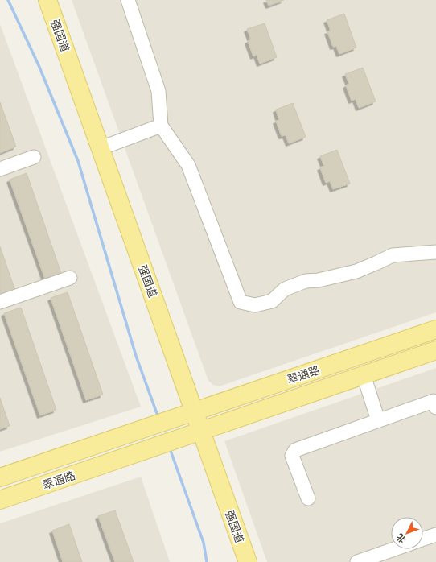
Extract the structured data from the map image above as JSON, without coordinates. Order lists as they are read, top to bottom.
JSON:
{
  "streets": {
    "main road": ["强国道", "翠通路"]
  },
  "crossings": [
    ["强国道", "翠通路"]
  ],
  "north": "bottom left"
}
